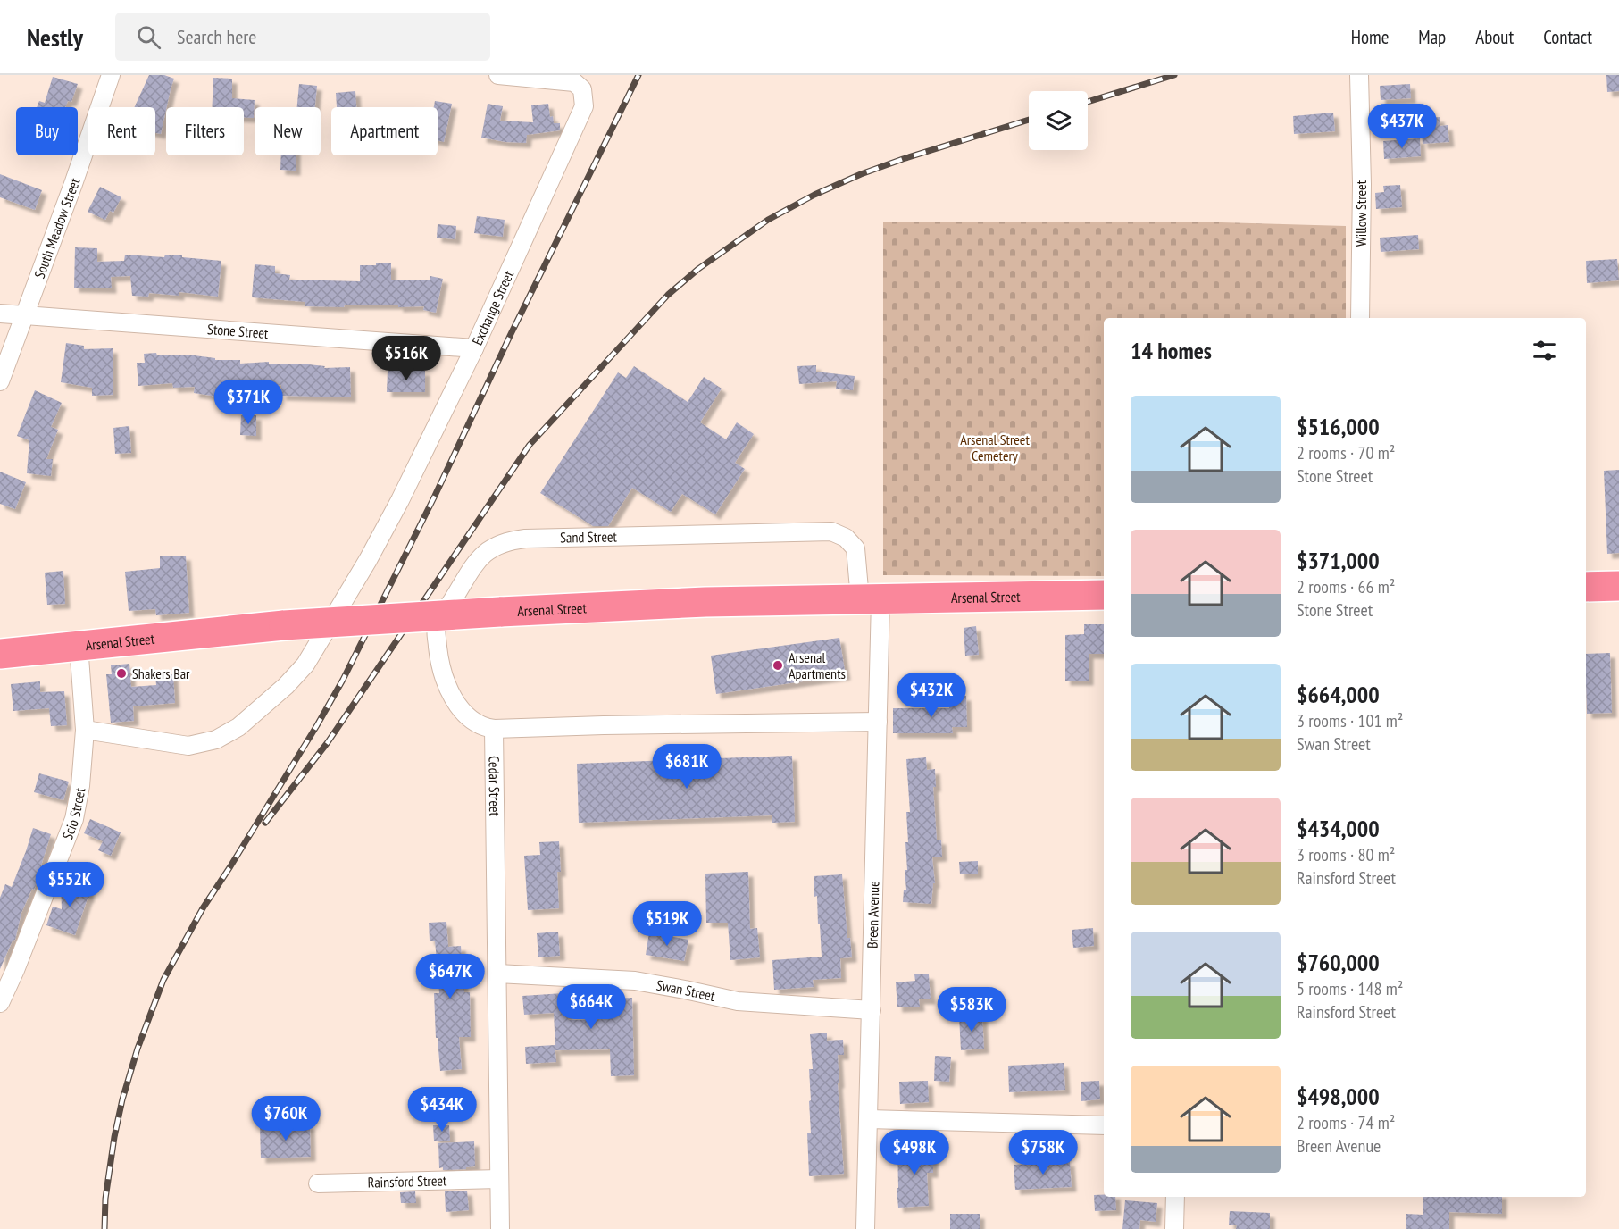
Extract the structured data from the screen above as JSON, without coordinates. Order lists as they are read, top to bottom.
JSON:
{
  "streets": {
    "highway": ["Arsenal Street"],
    "street": [
      "Willow Street",
      "South Meadow Street",
      "Exchange Street",
      "Stone Street",
      "Sand Street",
      "Cedar Street",
      "Scio Street",
      "Breen Avenue",
      "Swan Street",
      "Rainsford Street"
    ]
  },
  "crossings": [
    ["South Meadow Street", "Stone Street"],
    ["Exchange Street", "Stone Street"],
    ["Exchange Street", "Scio Street"],
    ["Sand Street", "Arsenal Street"],
    ["Sand Street", "Cedar Street"],
    ["Sand Street", "Breen Avenue"],
    ["Arsenal Street", "Scio Street"],
    ["Arsenal Street", "Breen Avenue"],
    ["Cedar Street", "Swan Street"],
    ["Cedar Street", "Rainsford Street"],
    ["Breen Avenue", "Swan Street"]
  ],
  "parks": ["Arsenal Street Cemetery"],
  "places": ["Arsenal Apartments", "Shakers Bar"],
  "page": {
    "header": "Nestly",
    "search": "Search here",
    "nav": [
      "Home",
      "Map",
      "About",
      "Contact"
    ],
    "price": [
      "$437K",
      "$516K",
      "$371K",
      "$432K",
      "$681K",
      "$552K",
      "$519K",
      "$647K",
      "$664K",
      "$583K",
      "$434K",
      "$760K",
      "$498K",
      "$758K"
    ],
    "chip": [
      "Buy",
      "Rent",
      "Filters",
      "New",
      "Apartment"
    ],
    "heading": "14 homes",
    "list": [
      {
        "name": "$516,000",
        "note": "2 rooms · 70 m² · Stone Street"
      },
      {
        "name": "$371,000",
        "note": "2 rooms · 66 m² · Stone Street"
      },
      {
        "name": "$664,000",
        "note": "3 rooms · 101 m² · Swan Street"
      },
      {
        "name": "$434,000",
        "note": "3 rooms · 80 m² · Rainsford Street"
      },
      {
        "name": "$760,000",
        "note": "5 rooms · 148 m² · Rainsford Street"
      },
      {
        "name": "$498,000",
        "note": "2 rooms · 74 m² · Breen Avenue"
      }
    ]
  }
}
